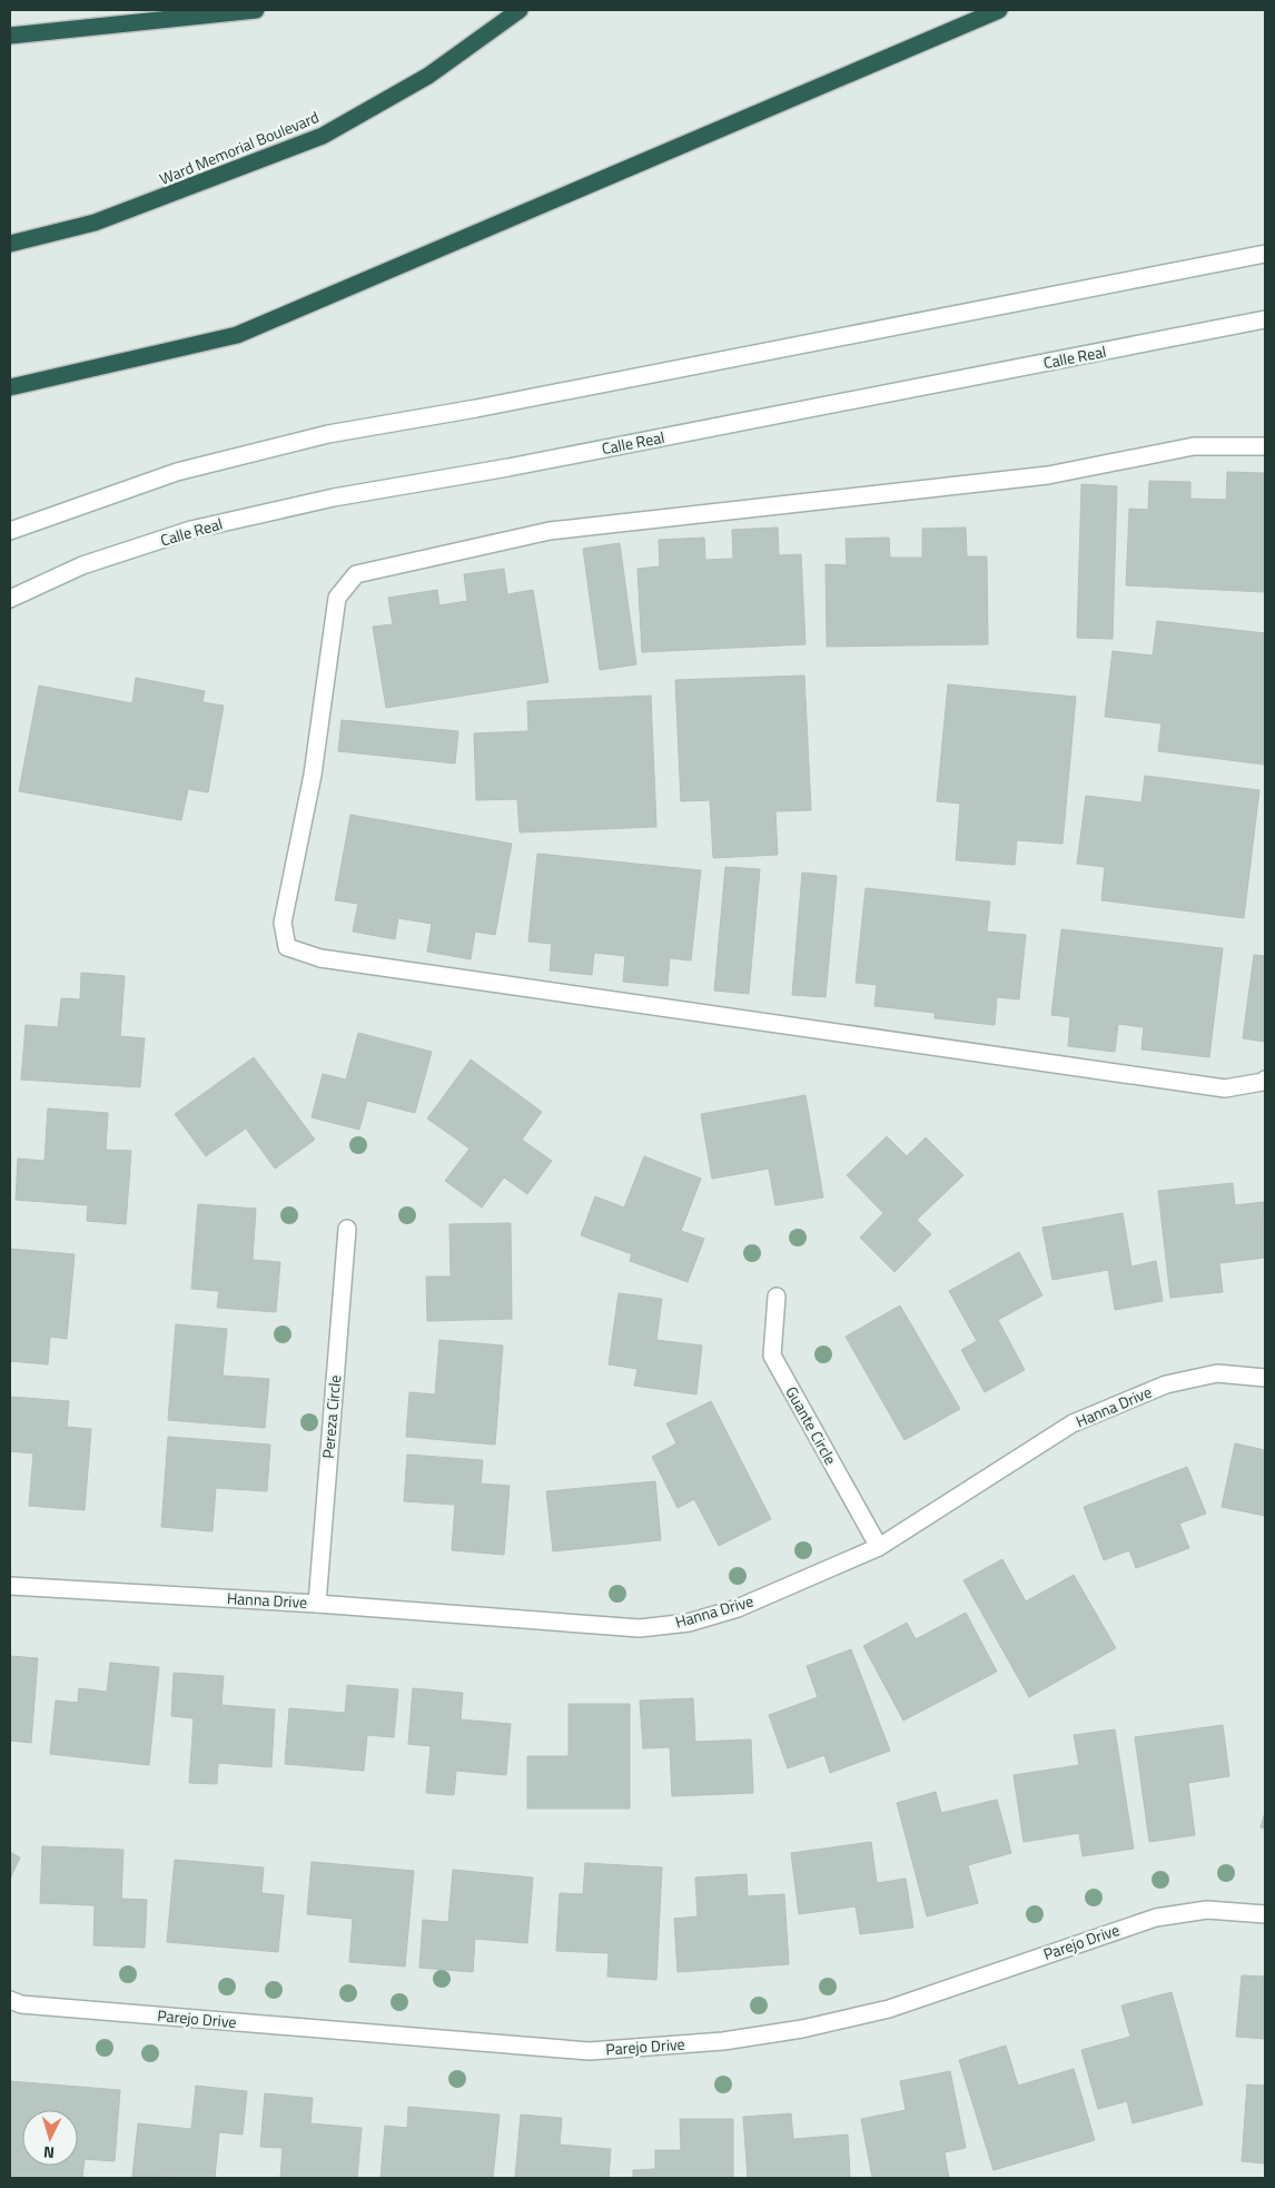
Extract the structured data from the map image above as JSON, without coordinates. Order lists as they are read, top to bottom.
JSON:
{
  "streets": {
    "highway": ["Ward Memorial Boulevard"],
    "street": [
      "Calle Real",
      "Hanna Drive",
      "Pereza Circle",
      "Guante Circle",
      "Parejo Drive"
    ]
  },
  "crossings": [
    ["Hanna Drive", "Pereza Circle"],
    ["Hanna Drive", "Guante Circle"]
  ],
  "north": "bottom"
}
